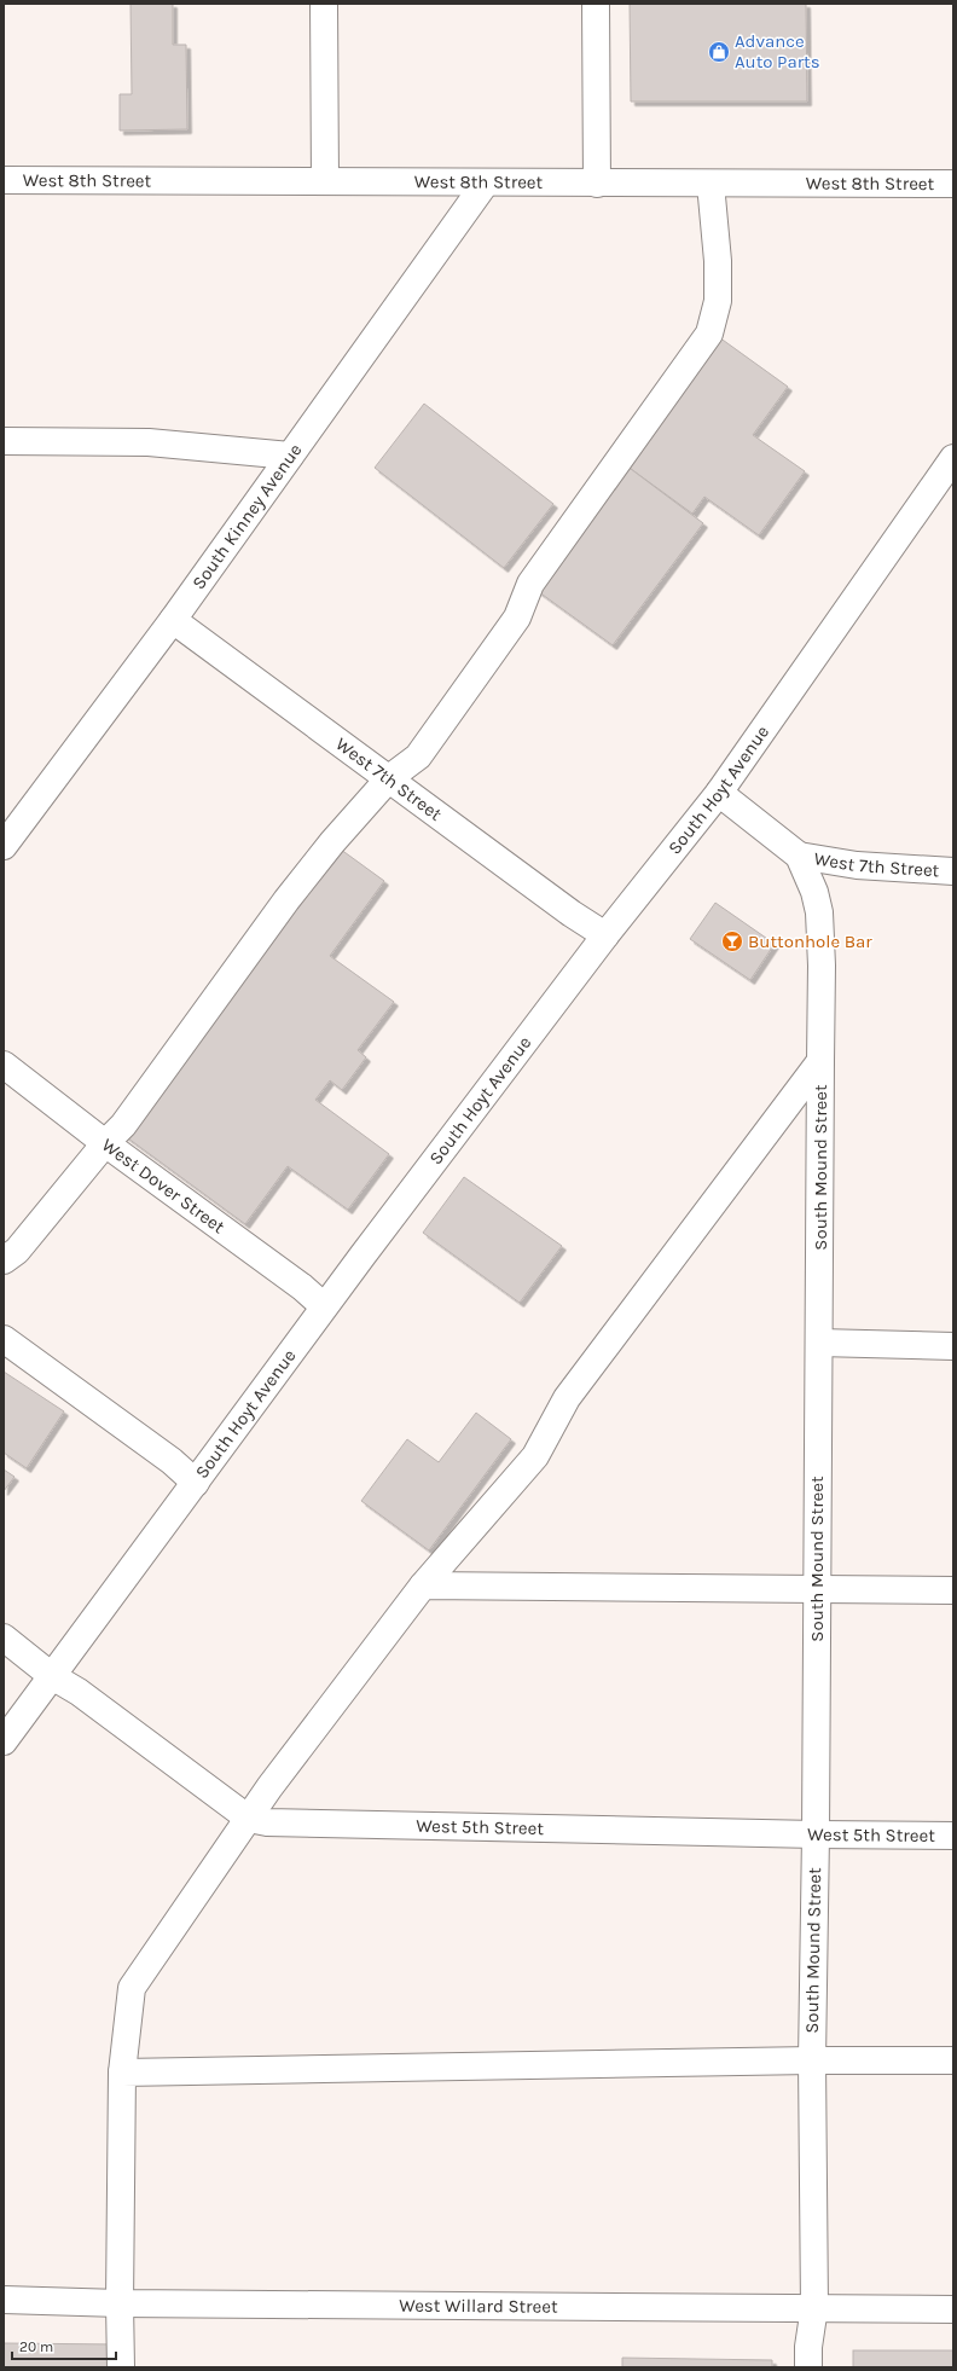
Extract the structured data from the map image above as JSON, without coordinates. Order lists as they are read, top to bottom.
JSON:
{
  "streets": {
    "street": [
      "West 8th Street",
      "South Kinney Avenue",
      "West 7th Street",
      "South Hoyt Avenue",
      "South Mound Street",
      "West Dover Street",
      "West 5th Street",
      "West Willard Street"
    ]
  },
  "crossings": [
    ["West 8th Street", "South Kinney Avenue"],
    ["South Kinney Avenue", "West 7th Street"],
    ["West 7th Street", "South Hoyt Avenue"],
    ["West 7th Street", "South Mound Street"],
    ["South Hoyt Avenue", "South Mound Street"],
    ["South Hoyt Avenue", "West Dover Street"],
    ["South Hoyt Avenue", "West 5th Street"],
    ["South Mound Street", "West 5th Street"],
    ["South Mound Street", "West Willard Street"]
  ],
  "places": {
    "shop": ["Advance Auto Parts"],
    "bar": ["Buttonhole Bar"]
  },
  "scale_bar": "20 m"
}
